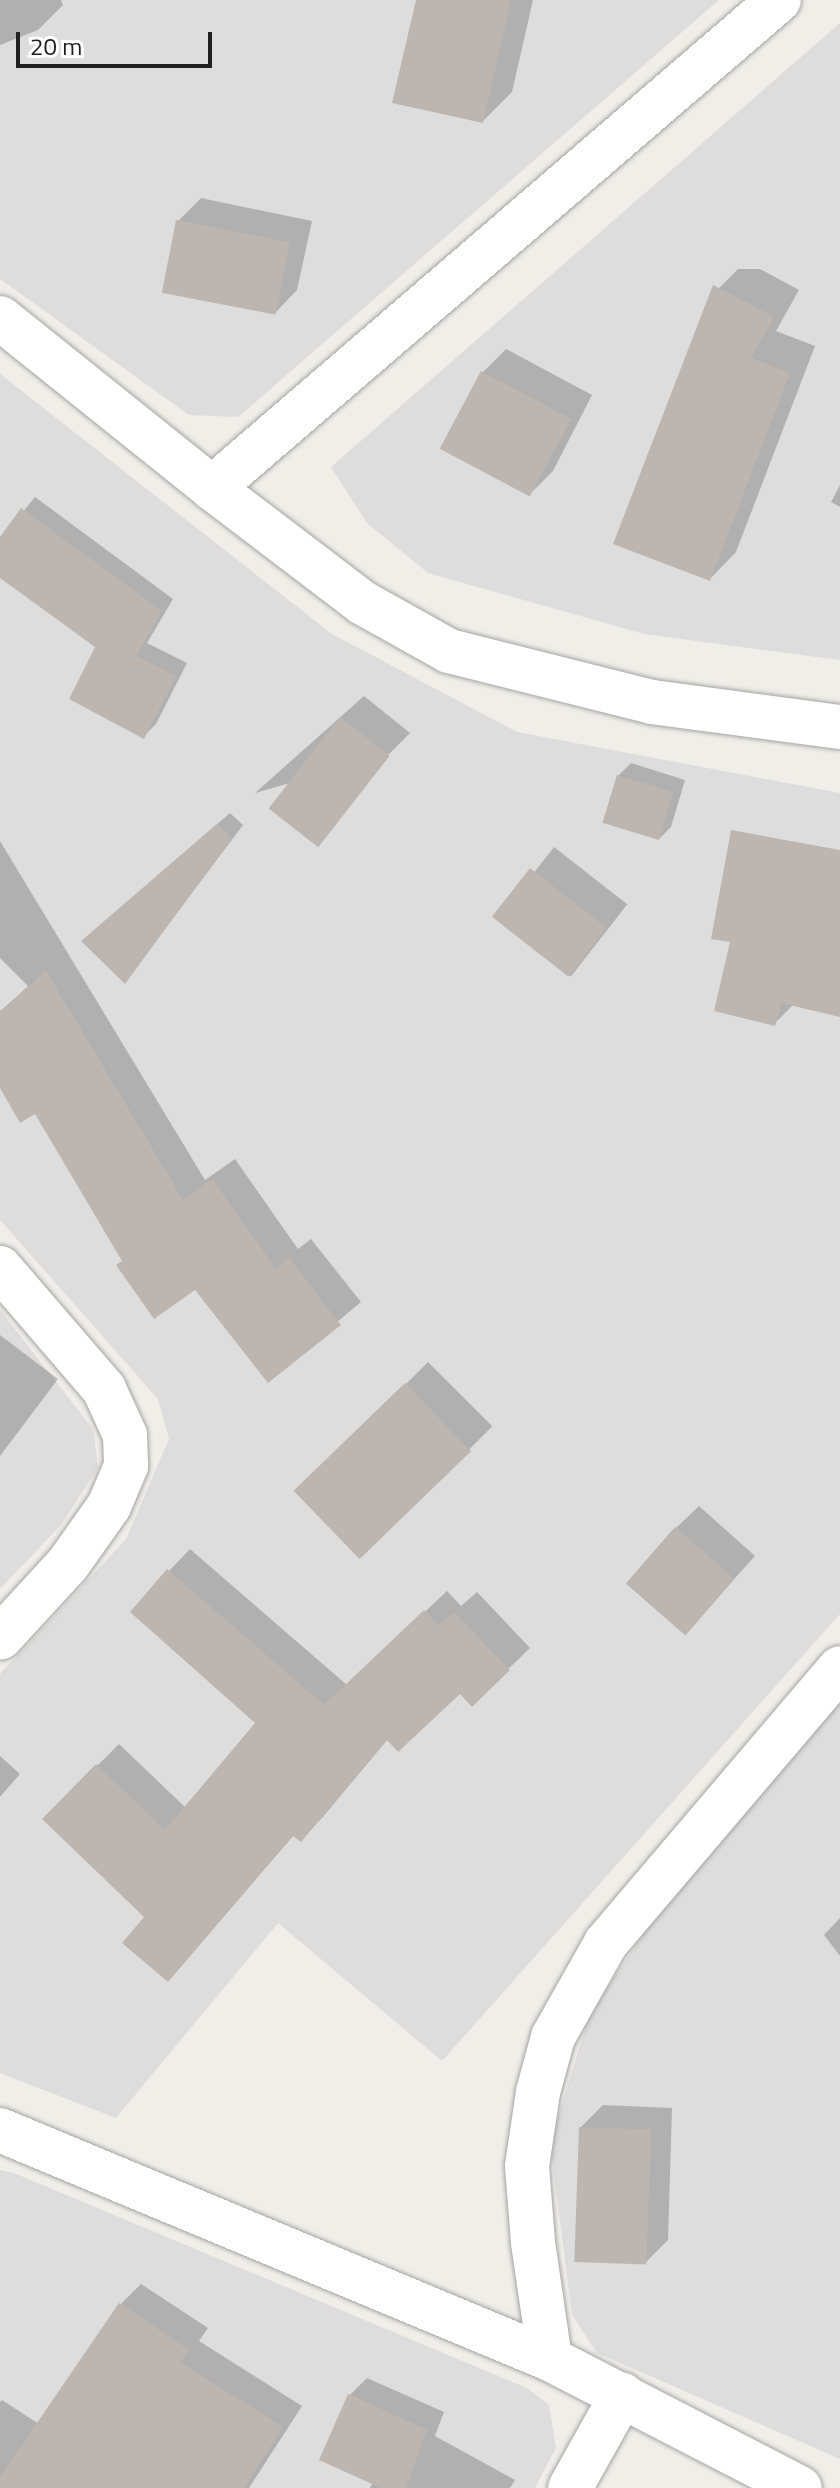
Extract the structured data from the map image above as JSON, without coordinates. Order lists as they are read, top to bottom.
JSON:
{
  "scale_bar": "20 m"
}
